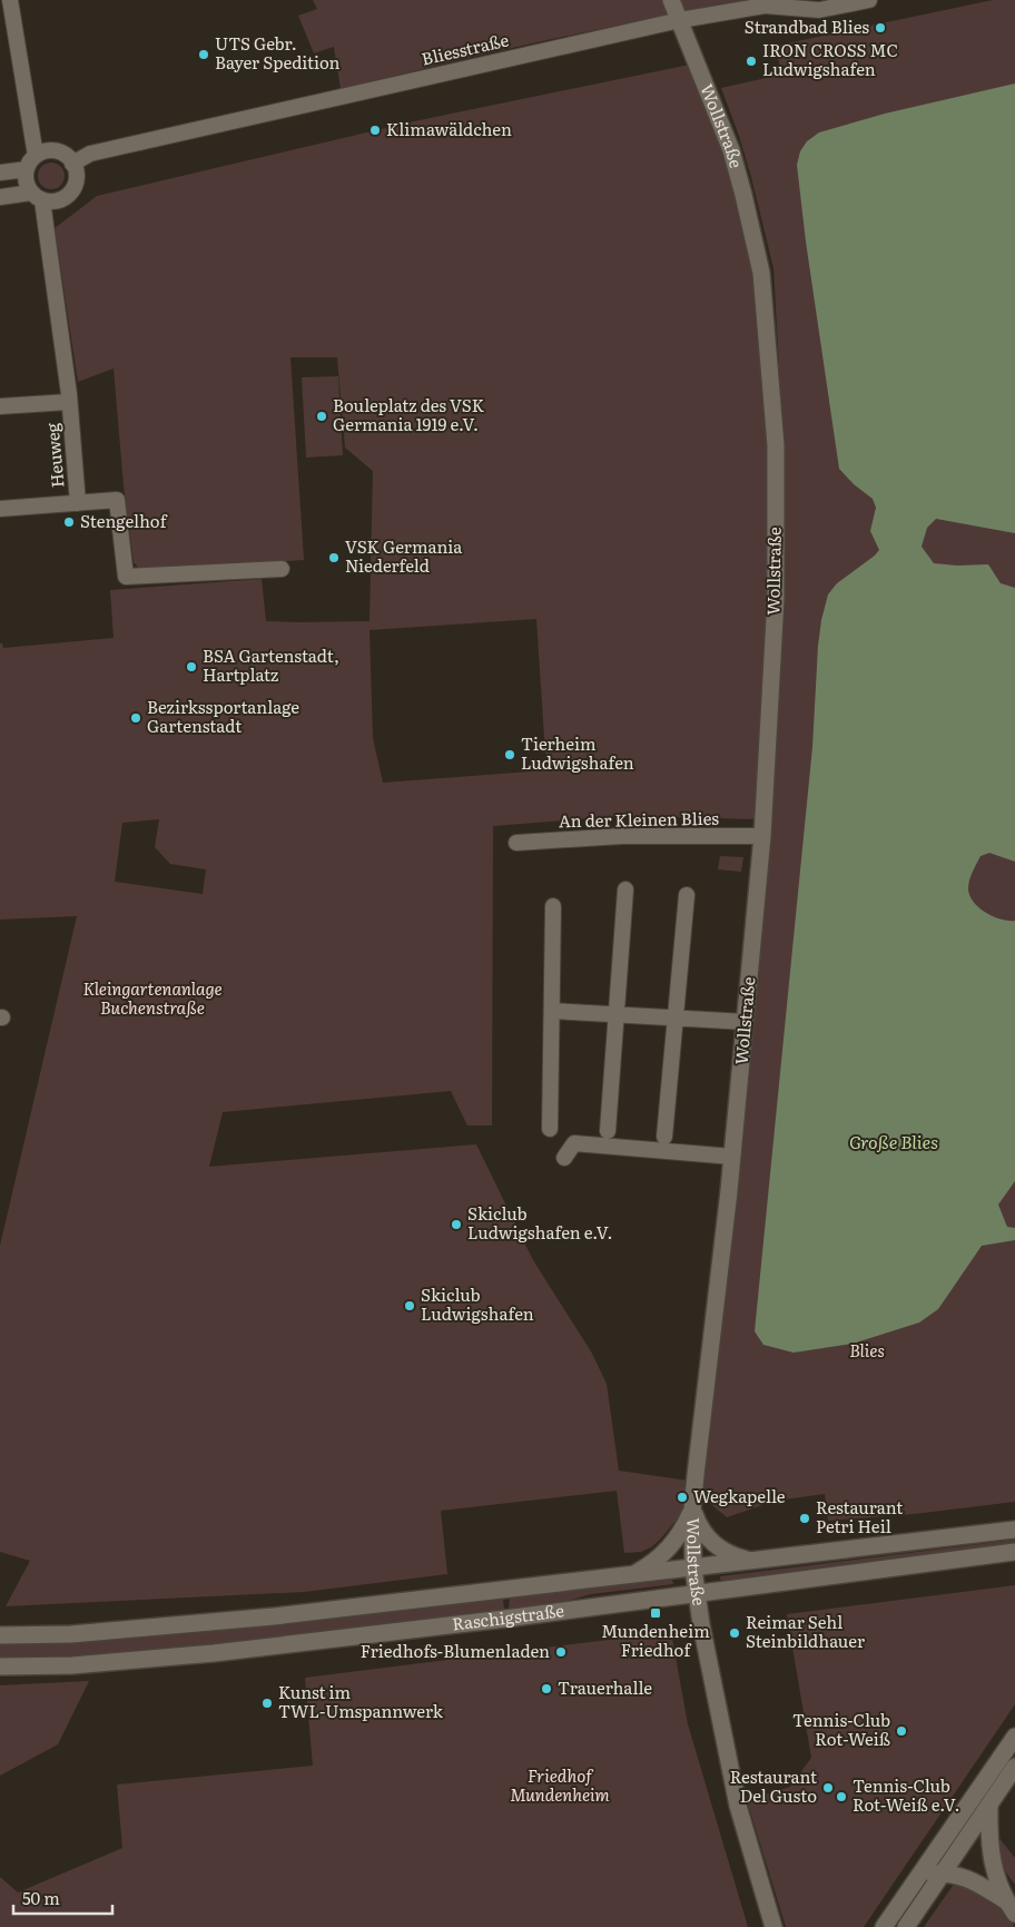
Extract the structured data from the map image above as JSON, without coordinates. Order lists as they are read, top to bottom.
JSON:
{
  "streets": {
    "street": [
      "Bliesstraße",
      "Wollstraße",
      "Heuweg",
      "An der Kleinen Blies",
      "Raschigstraße"
    ]
  },
  "crossings": [
    ["Bliesstraße", "Wollstraße"],
    ["Bliesstraße", "Heuweg"],
    ["Wollstraße", "An der Kleinen Blies"],
    ["Wollstraße", "Raschigstraße"]
  ],
  "water": ["Große Blies"],
  "parks": ["Kleingartenanlage Buchenstraße", "Blies", "Friedhof Mundenheim"],
  "places": {
    "other": [
      "Strandbad Blies",
      "UTS Gebr. Bayer Spedition",
      "IRON CROSS MC Ludwigshafen",
      "Klimawäldchen",
      "Bouleplatz des VSK Germania 1919 e.V.",
      "Stengelhof",
      "VSK Germania Niederfeld",
      "BSA Gartenstadt, Hartplatz",
      "Bezirkssportanlage Gartenstadt",
      "Tierheim Ludwigshafen",
      "Skiclub Ludwigshafen e.V.",
      "Skiclub Ludwigshafen",
      "Wegkapelle",
      "Restaurant Petri Heil",
      "Reimar Sehl Steinbildhauer",
      "Friedhofs-Blumenladen",
      "Trauerhalle",
      "Kunst im TWL-Umspannwerk",
      "Tennis-Club Rot-Weiß",
      "Restaurant Del Gusto",
      "Tennis-Club Rot-Weiß e.V."
    ],
    "transit": ["Mundenheim Friedhof"]
  },
  "scale_bar": "50 m"
}
